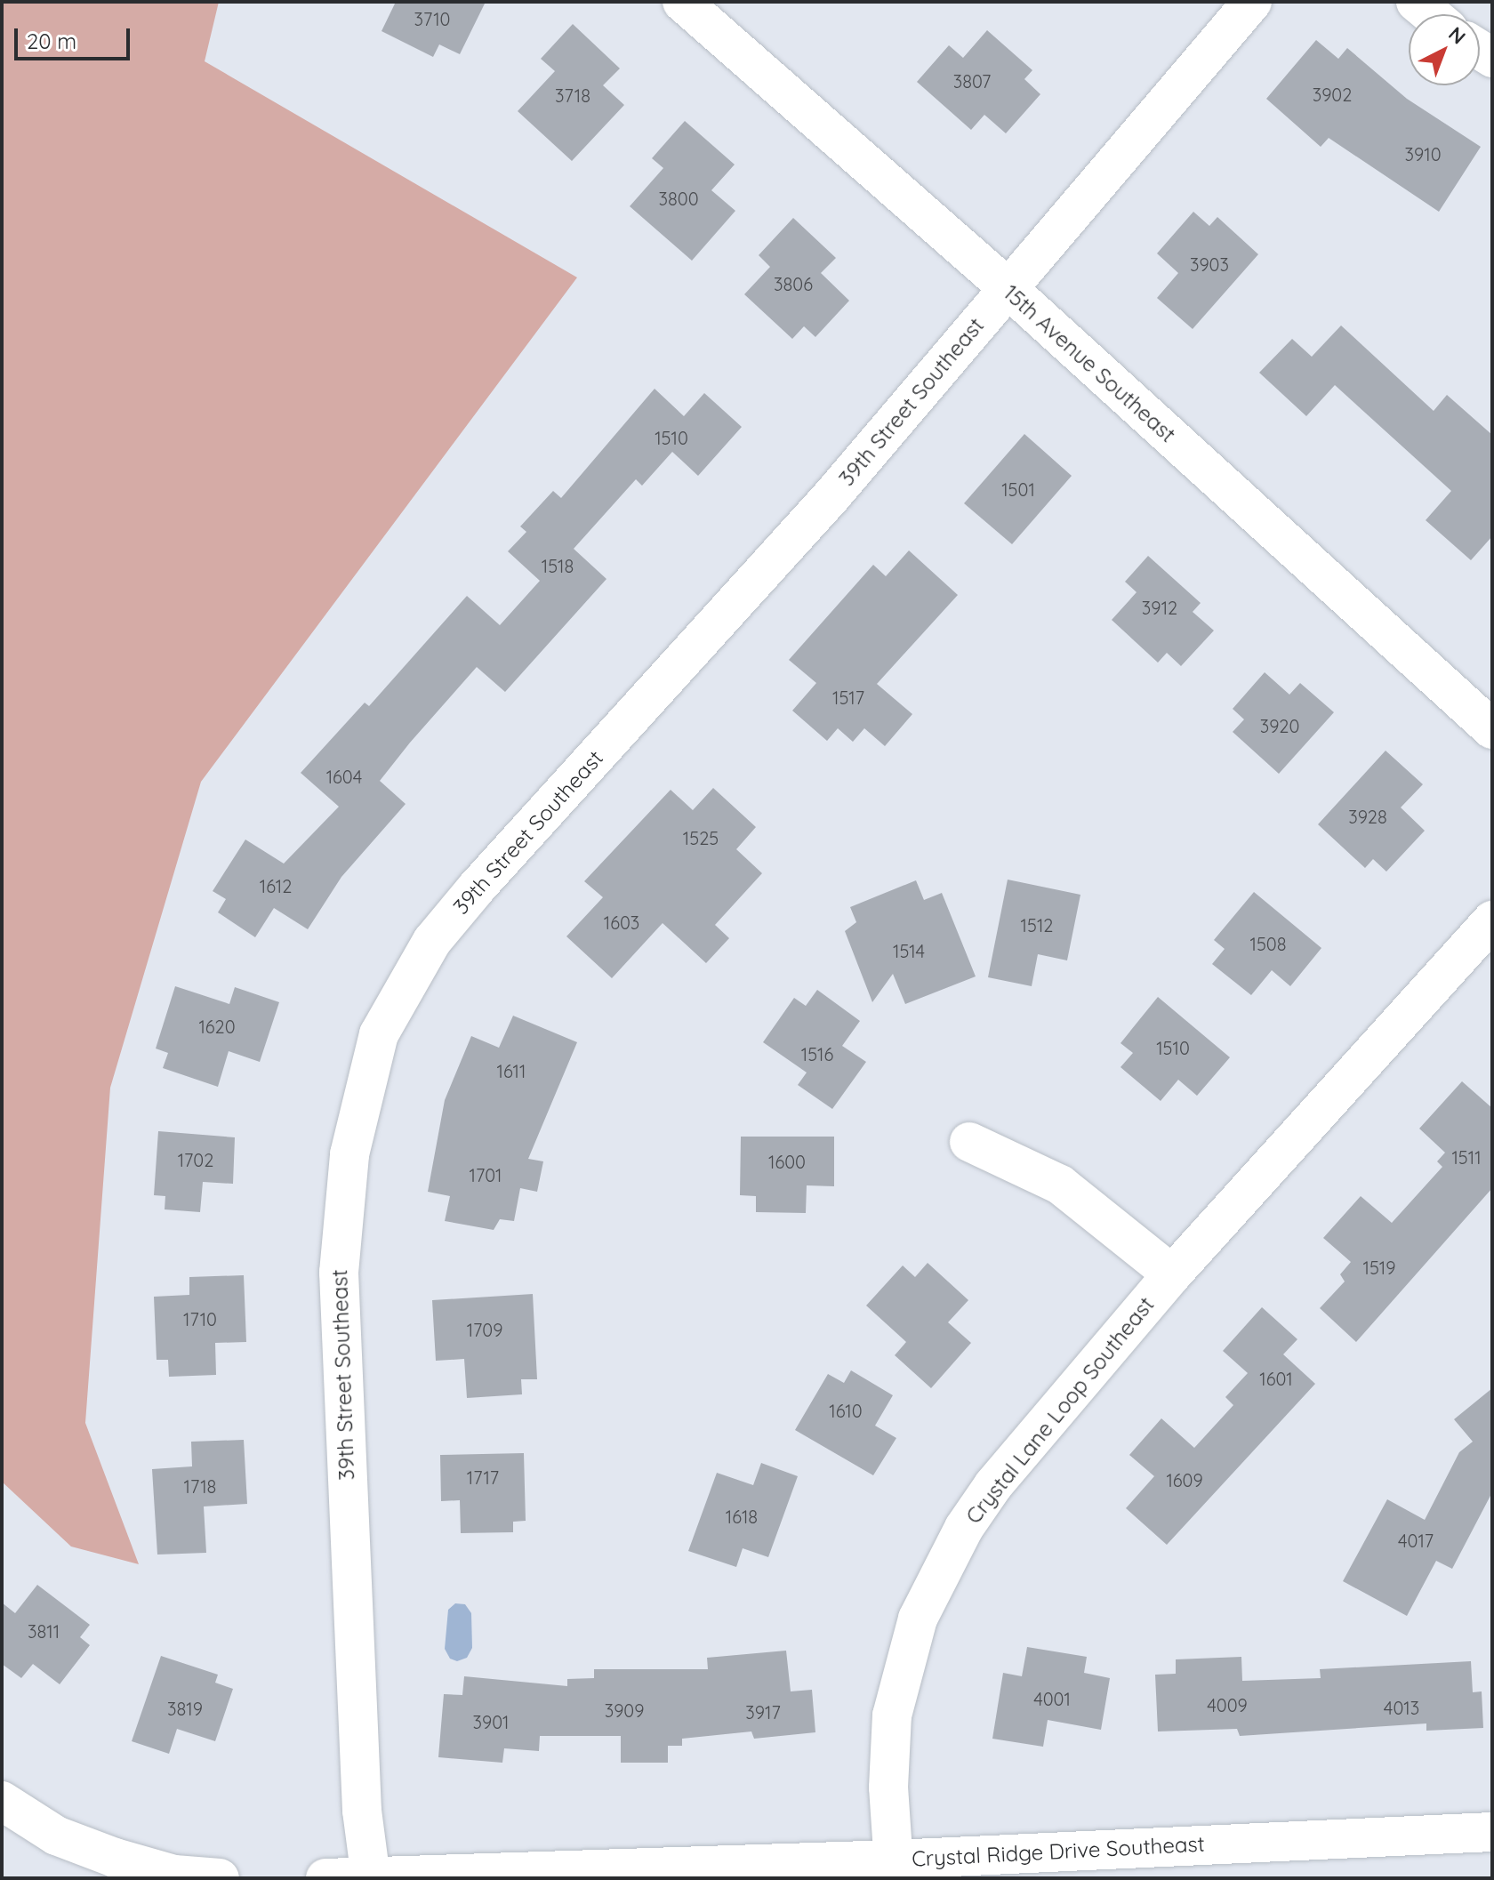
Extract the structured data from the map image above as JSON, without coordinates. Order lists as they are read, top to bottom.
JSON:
{
  "streets": {
    "street": [
      "15th Avenue Southeast",
      "39th Street Southeast",
      "Crystal Lane Loop Southeast",
      "Crystal Ridge Drive Southeast"
    ]
  },
  "crossings": [
    ["15th Avenue Southeast", "39th Street Southeast"],
    ["39th Street Southeast", "Crystal Ridge Drive Southeast"],
    ["Crystal Lane Loop Southeast", "Crystal Ridge Drive Southeast"]
  ],
  "house_numbers": [
    "3710",
    "3807",
    "3902",
    "3718",
    "3910",
    "3800",
    "3903",
    "3806",
    "1510",
    "1501",
    "1518",
    "3912",
    "1517",
    "3920",
    "1604",
    "3928",
    "1525",
    "1612",
    "1603",
    "1512",
    "1508",
    "1514",
    "1620",
    "1510",
    "1516",
    "1611",
    "1511",
    "1702",
    "1600",
    "1701",
    "1519",
    "1710",
    "1709",
    "1601",
    "1610",
    "1717",
    "1609",
    "1718",
    "1618",
    "4017",
    "3811",
    "4001",
    "4009",
    "4013",
    "3819",
    "3909",
    "3917",
    "3901"
  ],
  "scale_bar": "20 m",
  "north": "top right"
}
